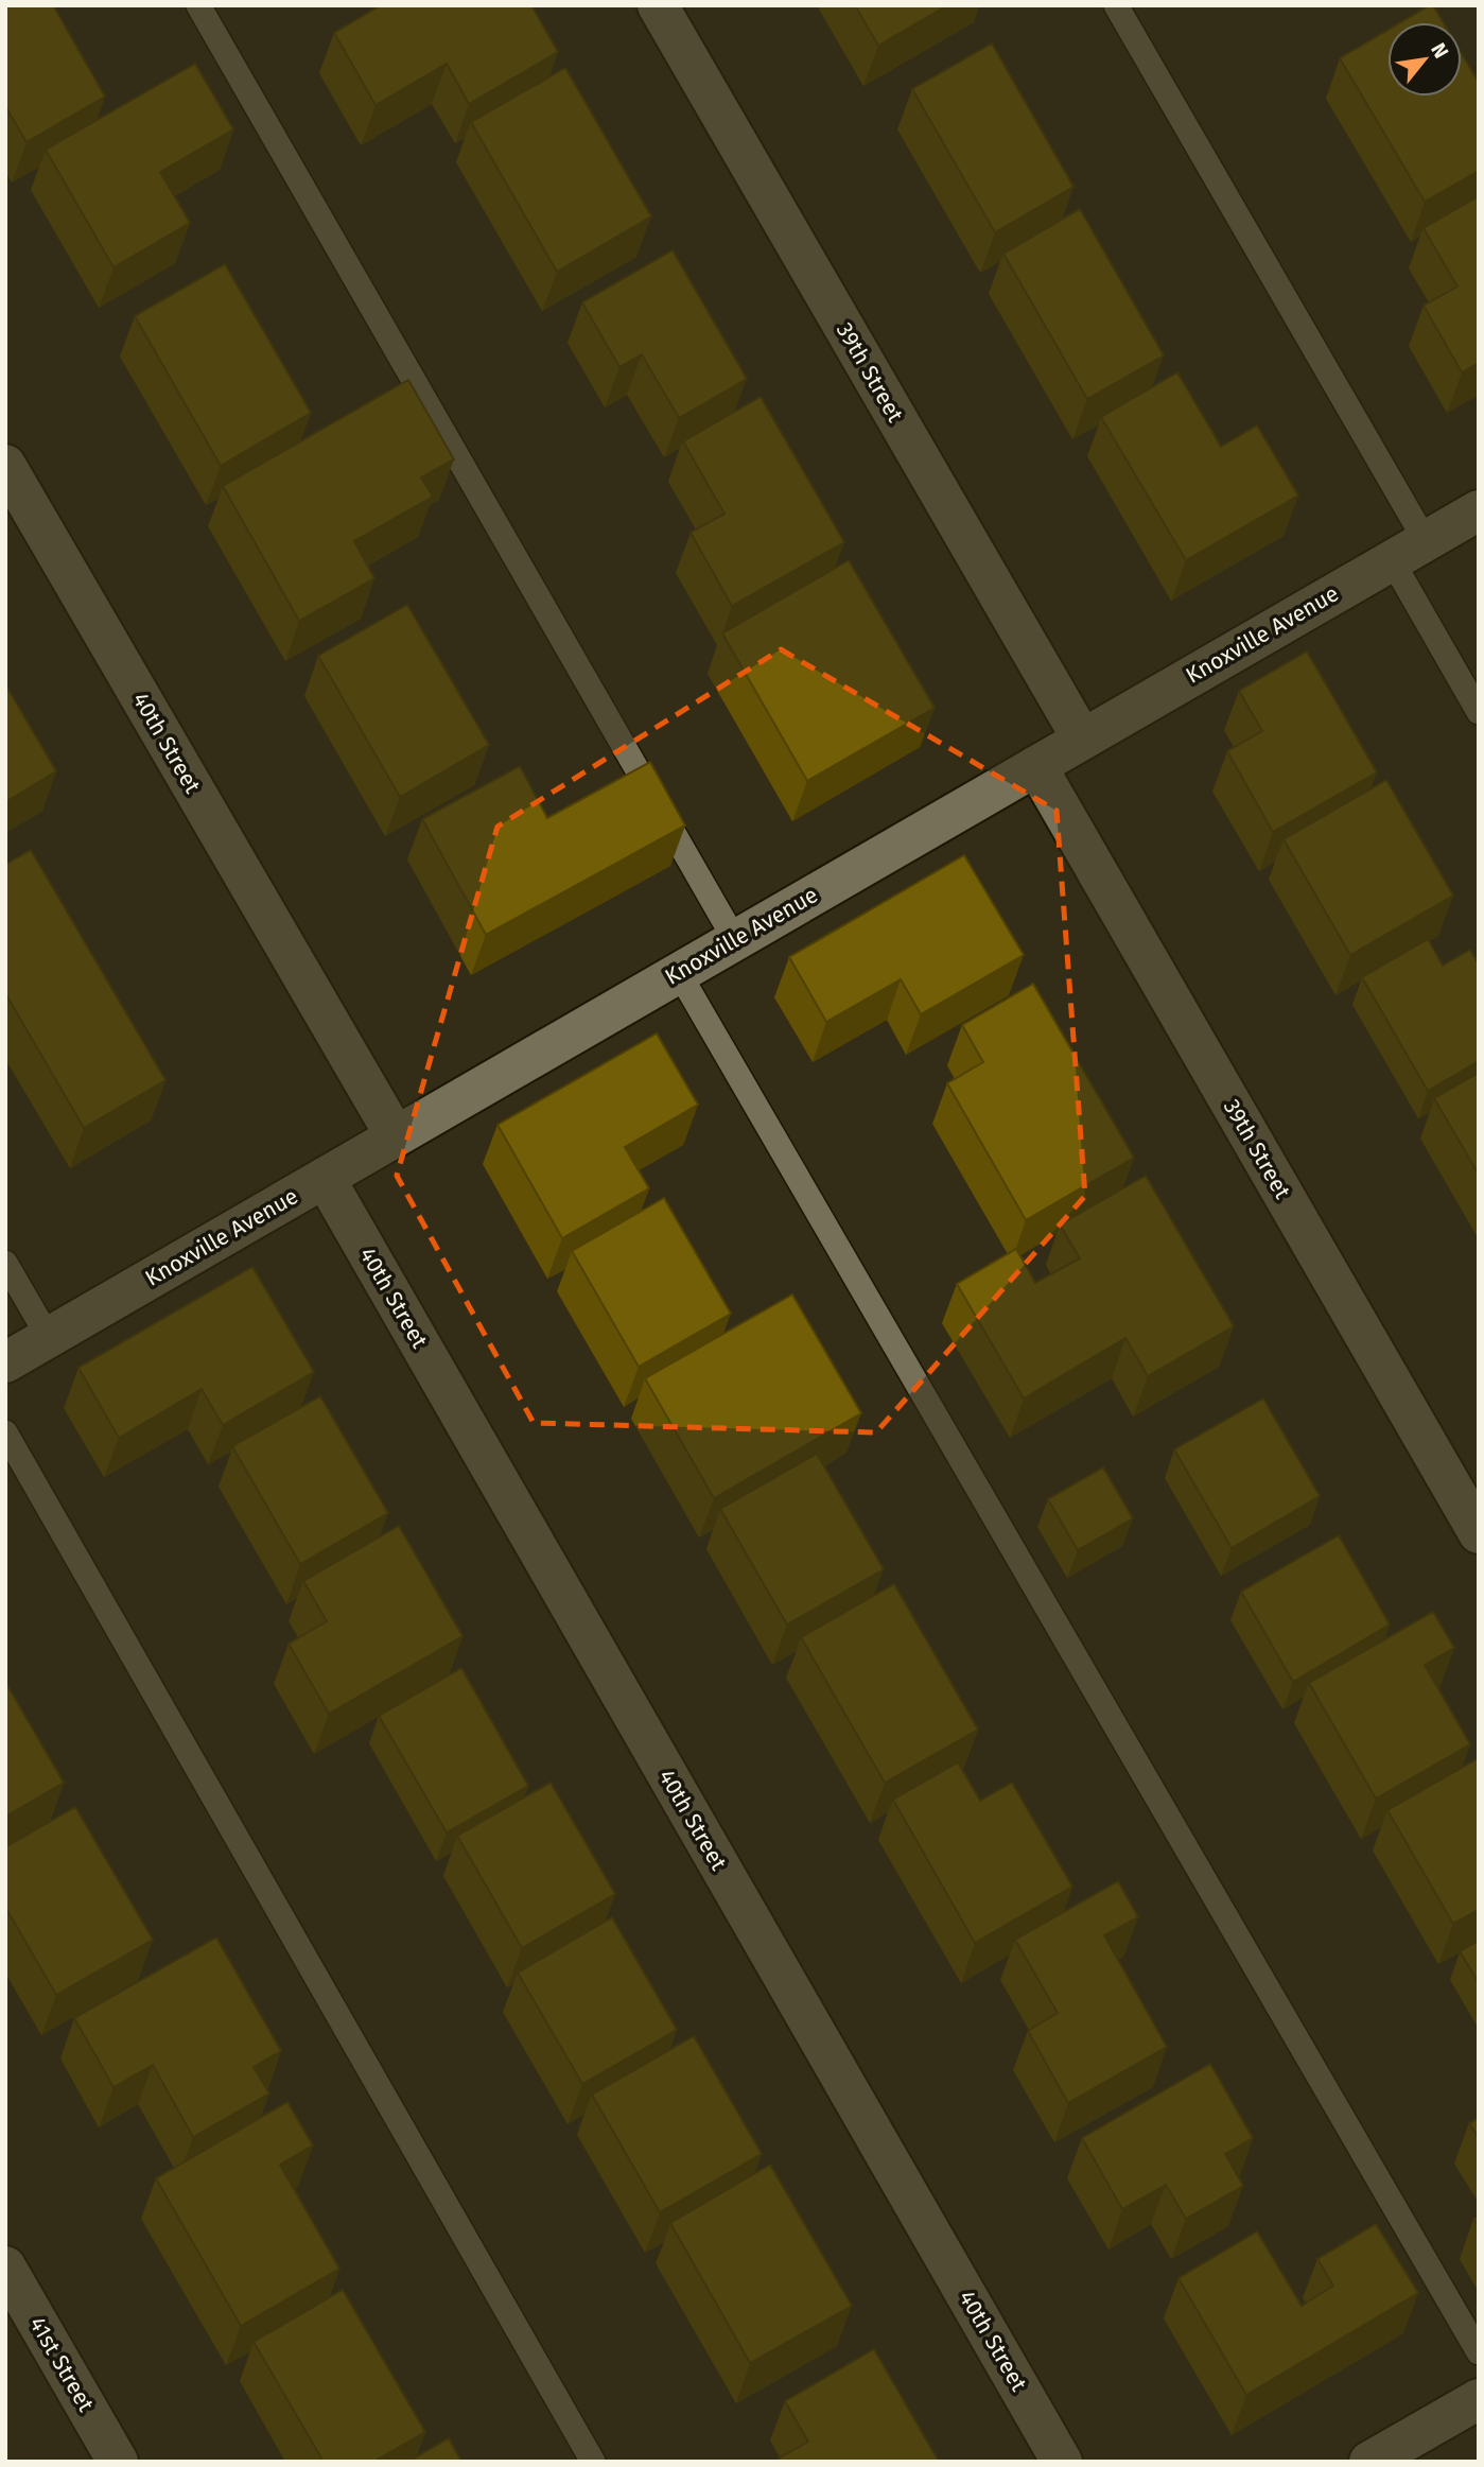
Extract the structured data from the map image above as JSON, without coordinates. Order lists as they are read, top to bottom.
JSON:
{
  "streets": {
    "street": [
      "39th Street",
      "Knoxville Avenue",
      "40th Street",
      "41st Street"
    ]
  },
  "crossings": [
    ["39th Street", "Knoxville Avenue"],
    ["Knoxville Avenue", "40th Street"]
  ],
  "north": "top right"
}
